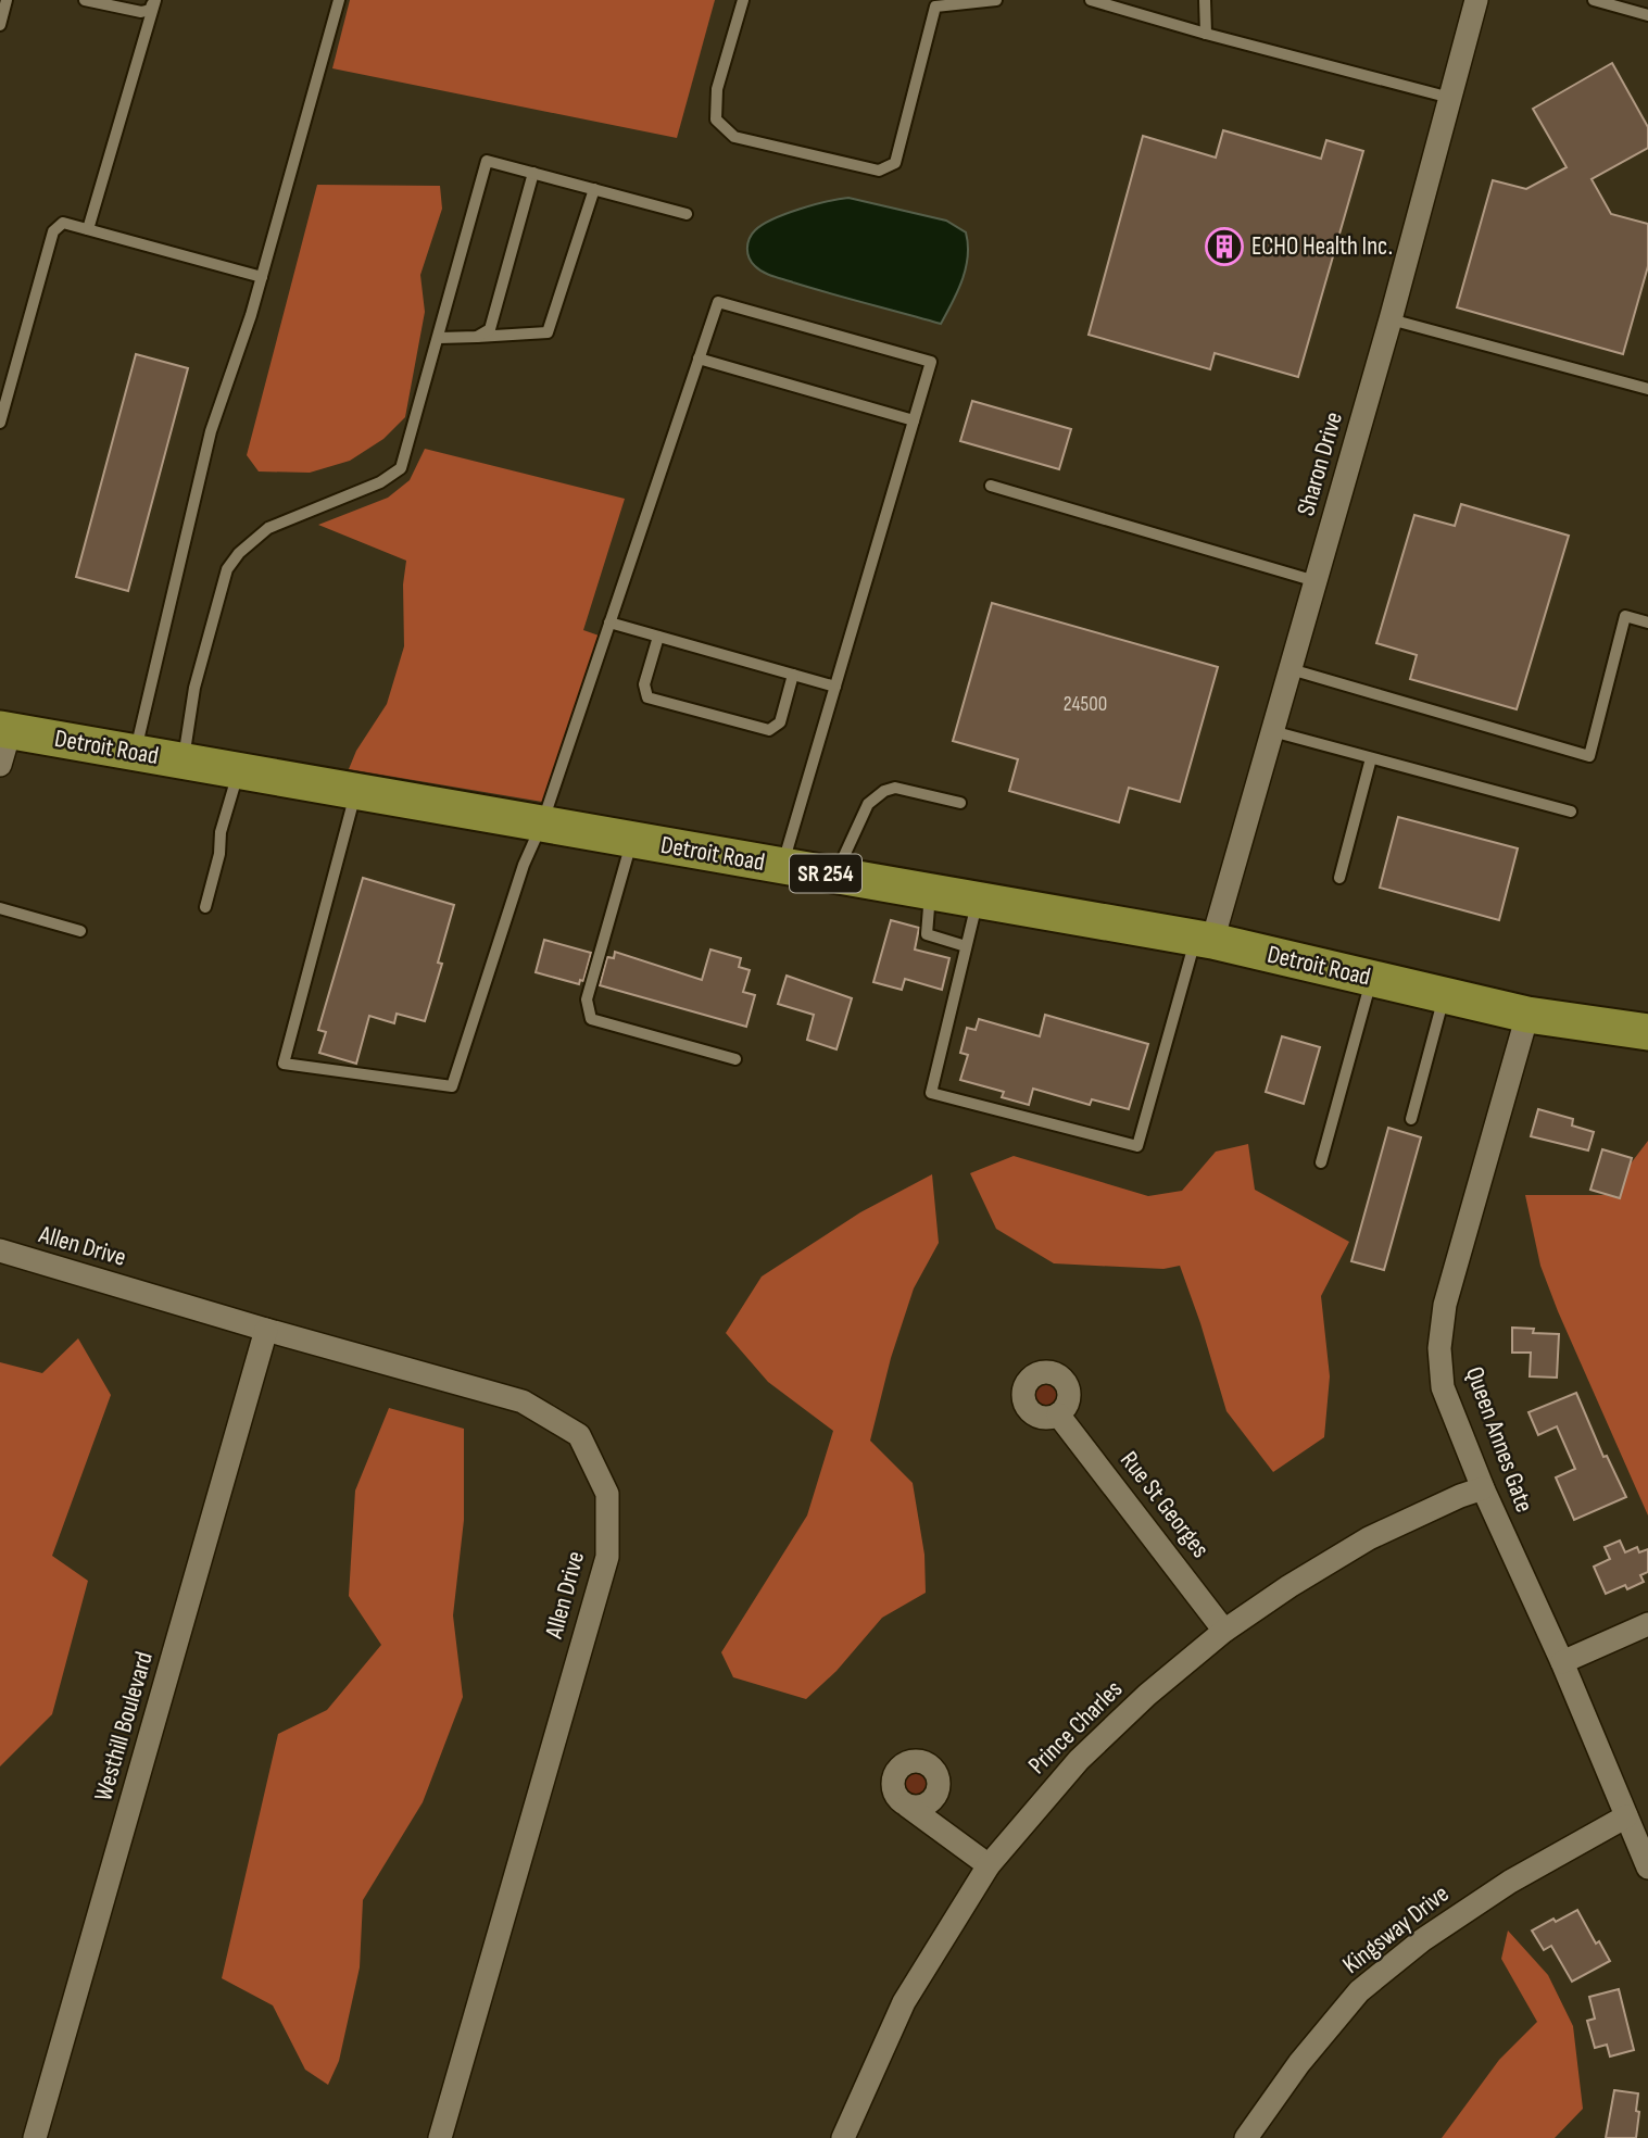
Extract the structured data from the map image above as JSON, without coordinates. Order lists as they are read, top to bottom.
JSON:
{
  "streets": {
    "main road": ["Detroit Road", "SR 254"],
    "street": [
      "Sharon Drive",
      "Allen Drive",
      "Queen Annes Gate",
      "Rue St Georges",
      "Westhill Boulevard",
      "Prince Charles",
      "Kingsway Drive"
    ]
  },
  "crossings": [
    ["Sharon Drive", "Detroit Road"],
    ["Detroit Road", "Queen Annes Gate"],
    ["Allen Drive", "Westhill Boulevard"],
    ["Queen Annes Gate", "Prince Charles"],
    ["Queen Annes Gate", "Kingsway Drive"],
    ["Rue St Georges", "Prince Charles"]
  ],
  "places": {
    "building": ["ECHO Health Inc."]
  },
  "house_numbers": ["24500"]
}
